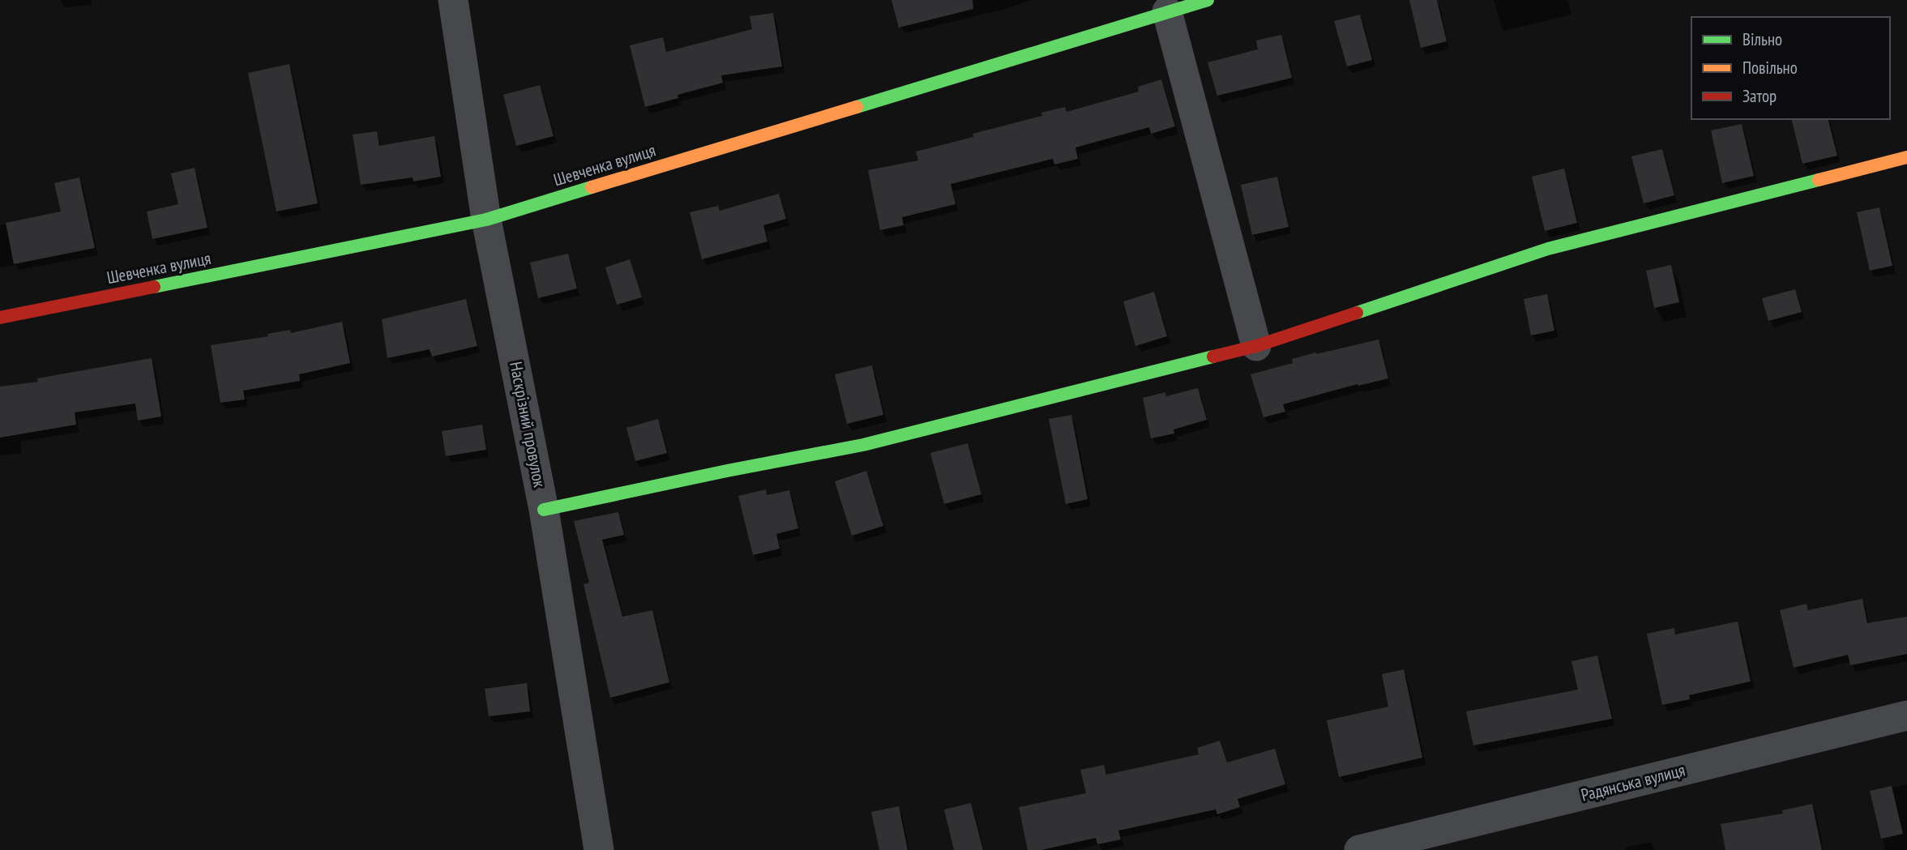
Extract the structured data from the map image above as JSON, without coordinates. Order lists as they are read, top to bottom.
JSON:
{
  "streets": {
    "street": ["Шевченка вулиця", "Наскрізний провулок", "Радянська вулиця"]
  },
  "crossings": [
    ["Шевченка вулиця", "Наскрізний провулок"]
  ],
  "legend": ["Вільно", "Повільно", "Затор"]
}
